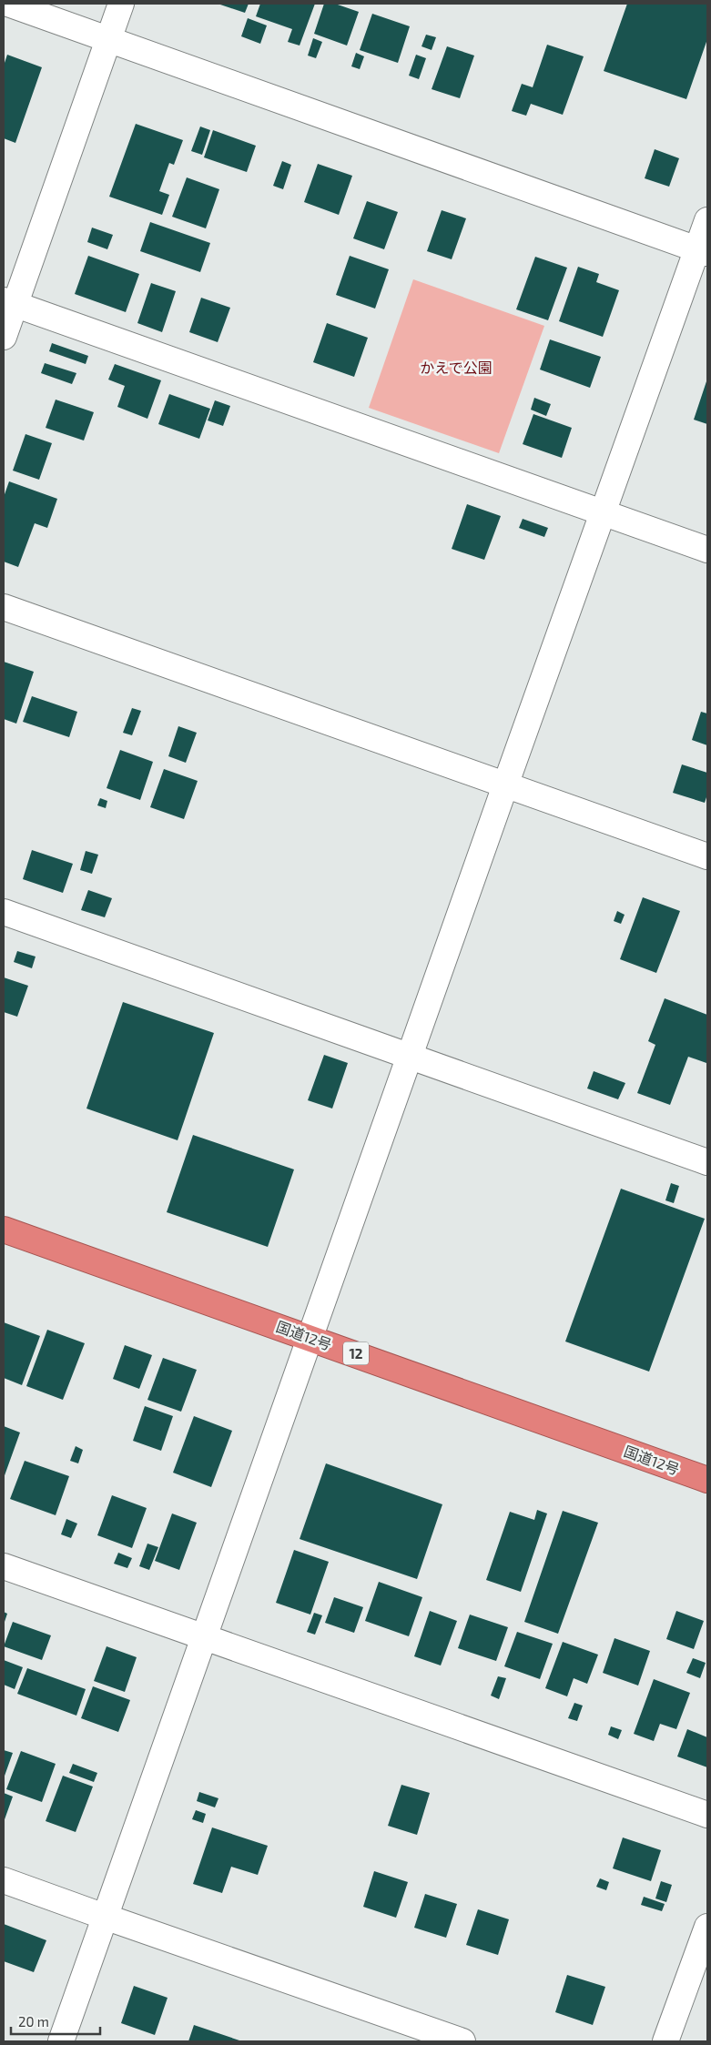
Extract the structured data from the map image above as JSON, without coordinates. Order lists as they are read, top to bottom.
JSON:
{
  "streets": {
    "highway": ["国道12号", "12"]
  },
  "parks": ["かえで公園"],
  "scale_bar": "20 m"
}
